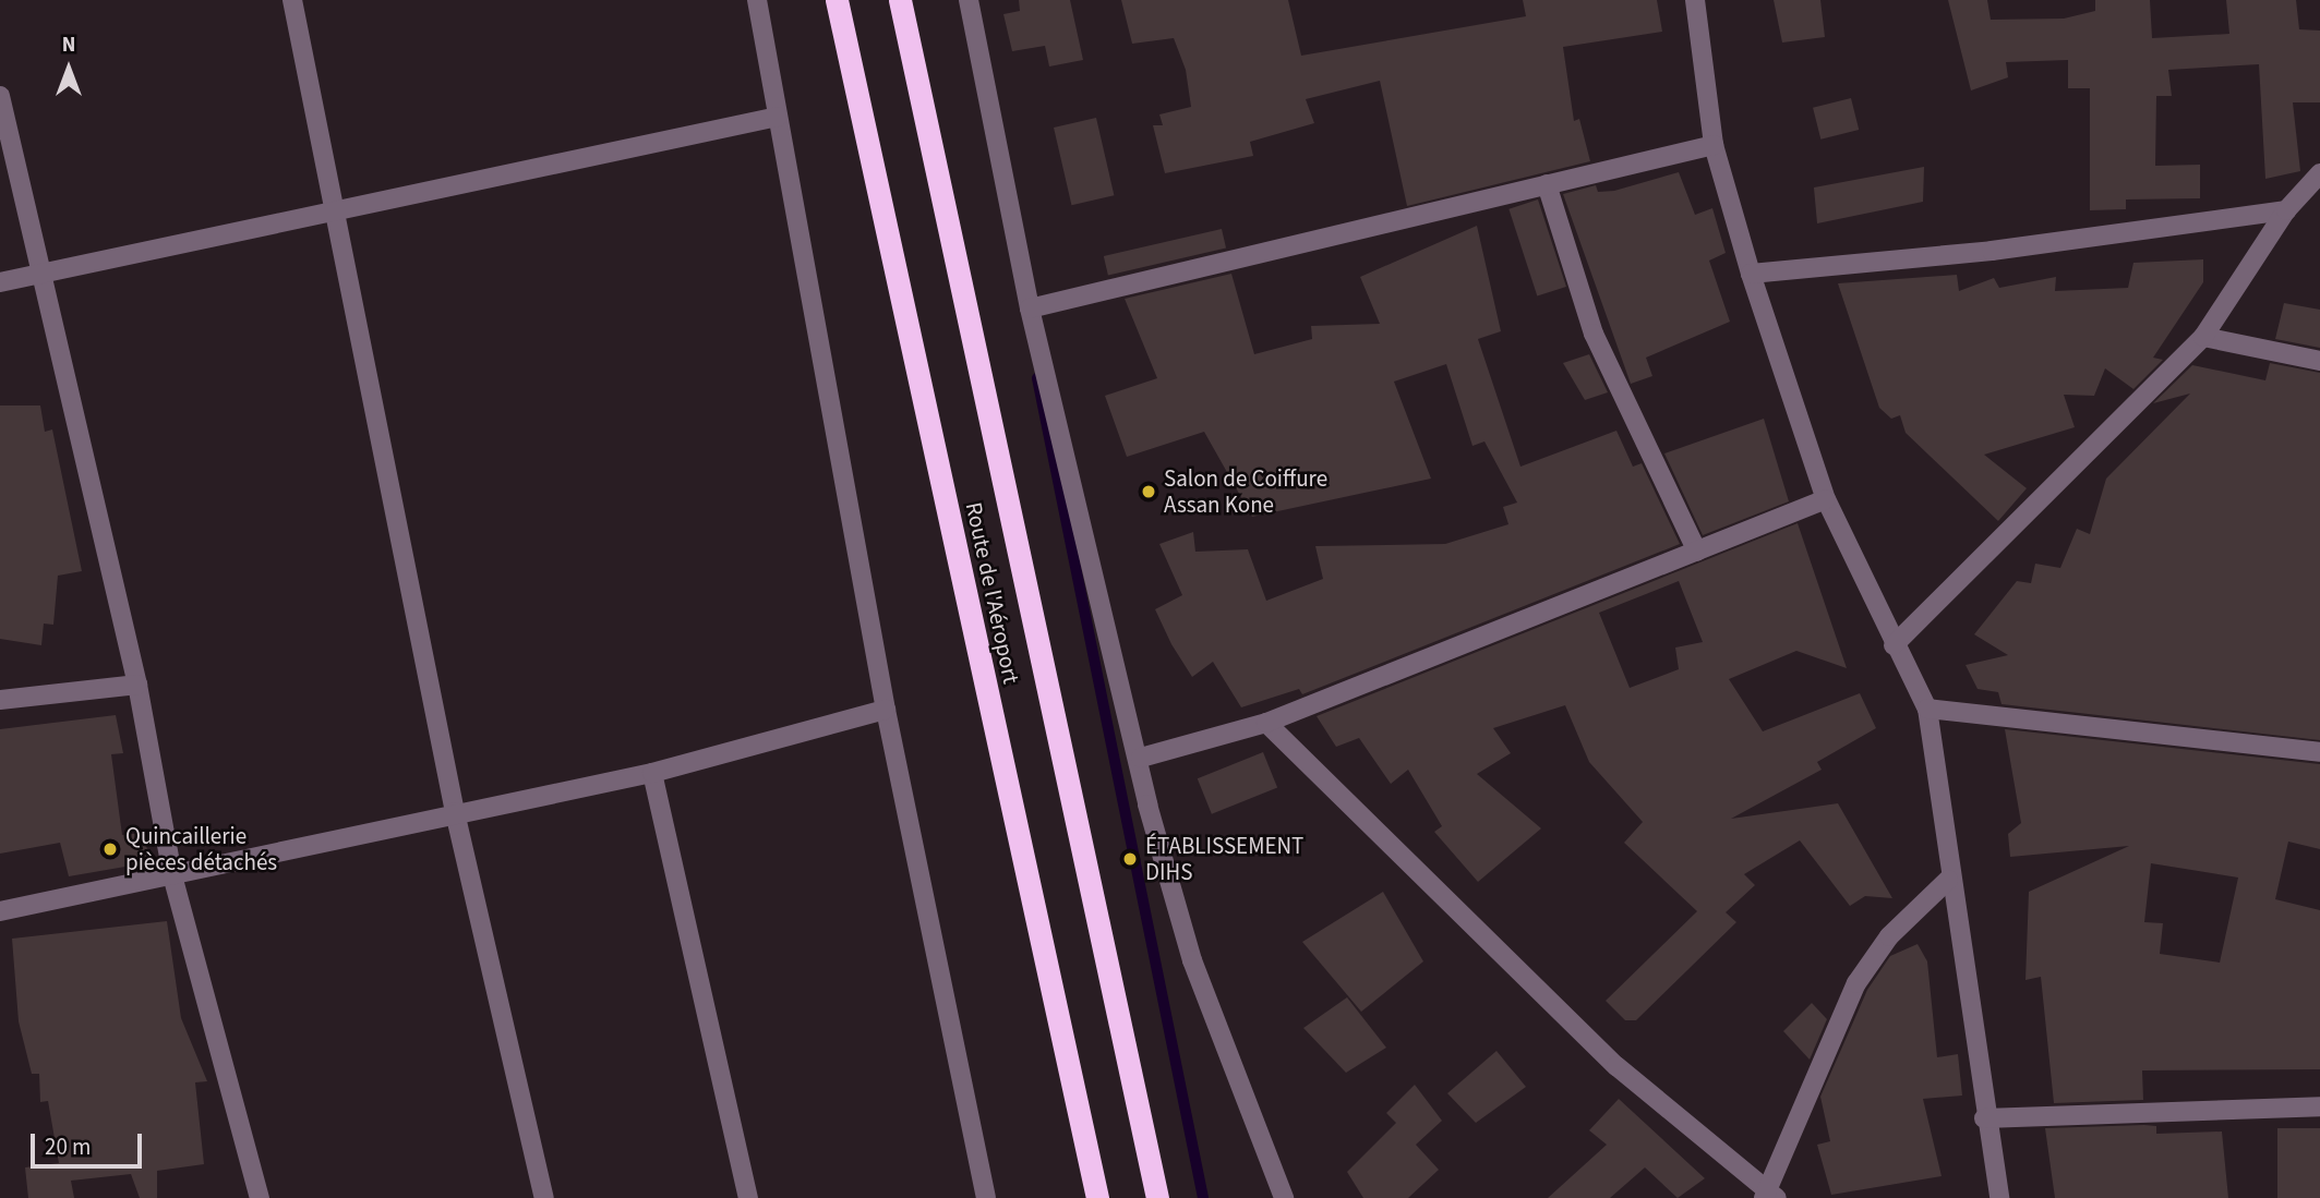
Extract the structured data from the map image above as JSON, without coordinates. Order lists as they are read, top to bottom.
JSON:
{
  "streets": {
    "highway": ["Route de l'Aéroport"]
  },
  "places": ["Salon de Coiffure Assan Kone", "Quincaillerie pièces détachés", "ÉTABLISSEMENT DIHS"],
  "scale_bar": "20 m",
  "north": "top"
}
